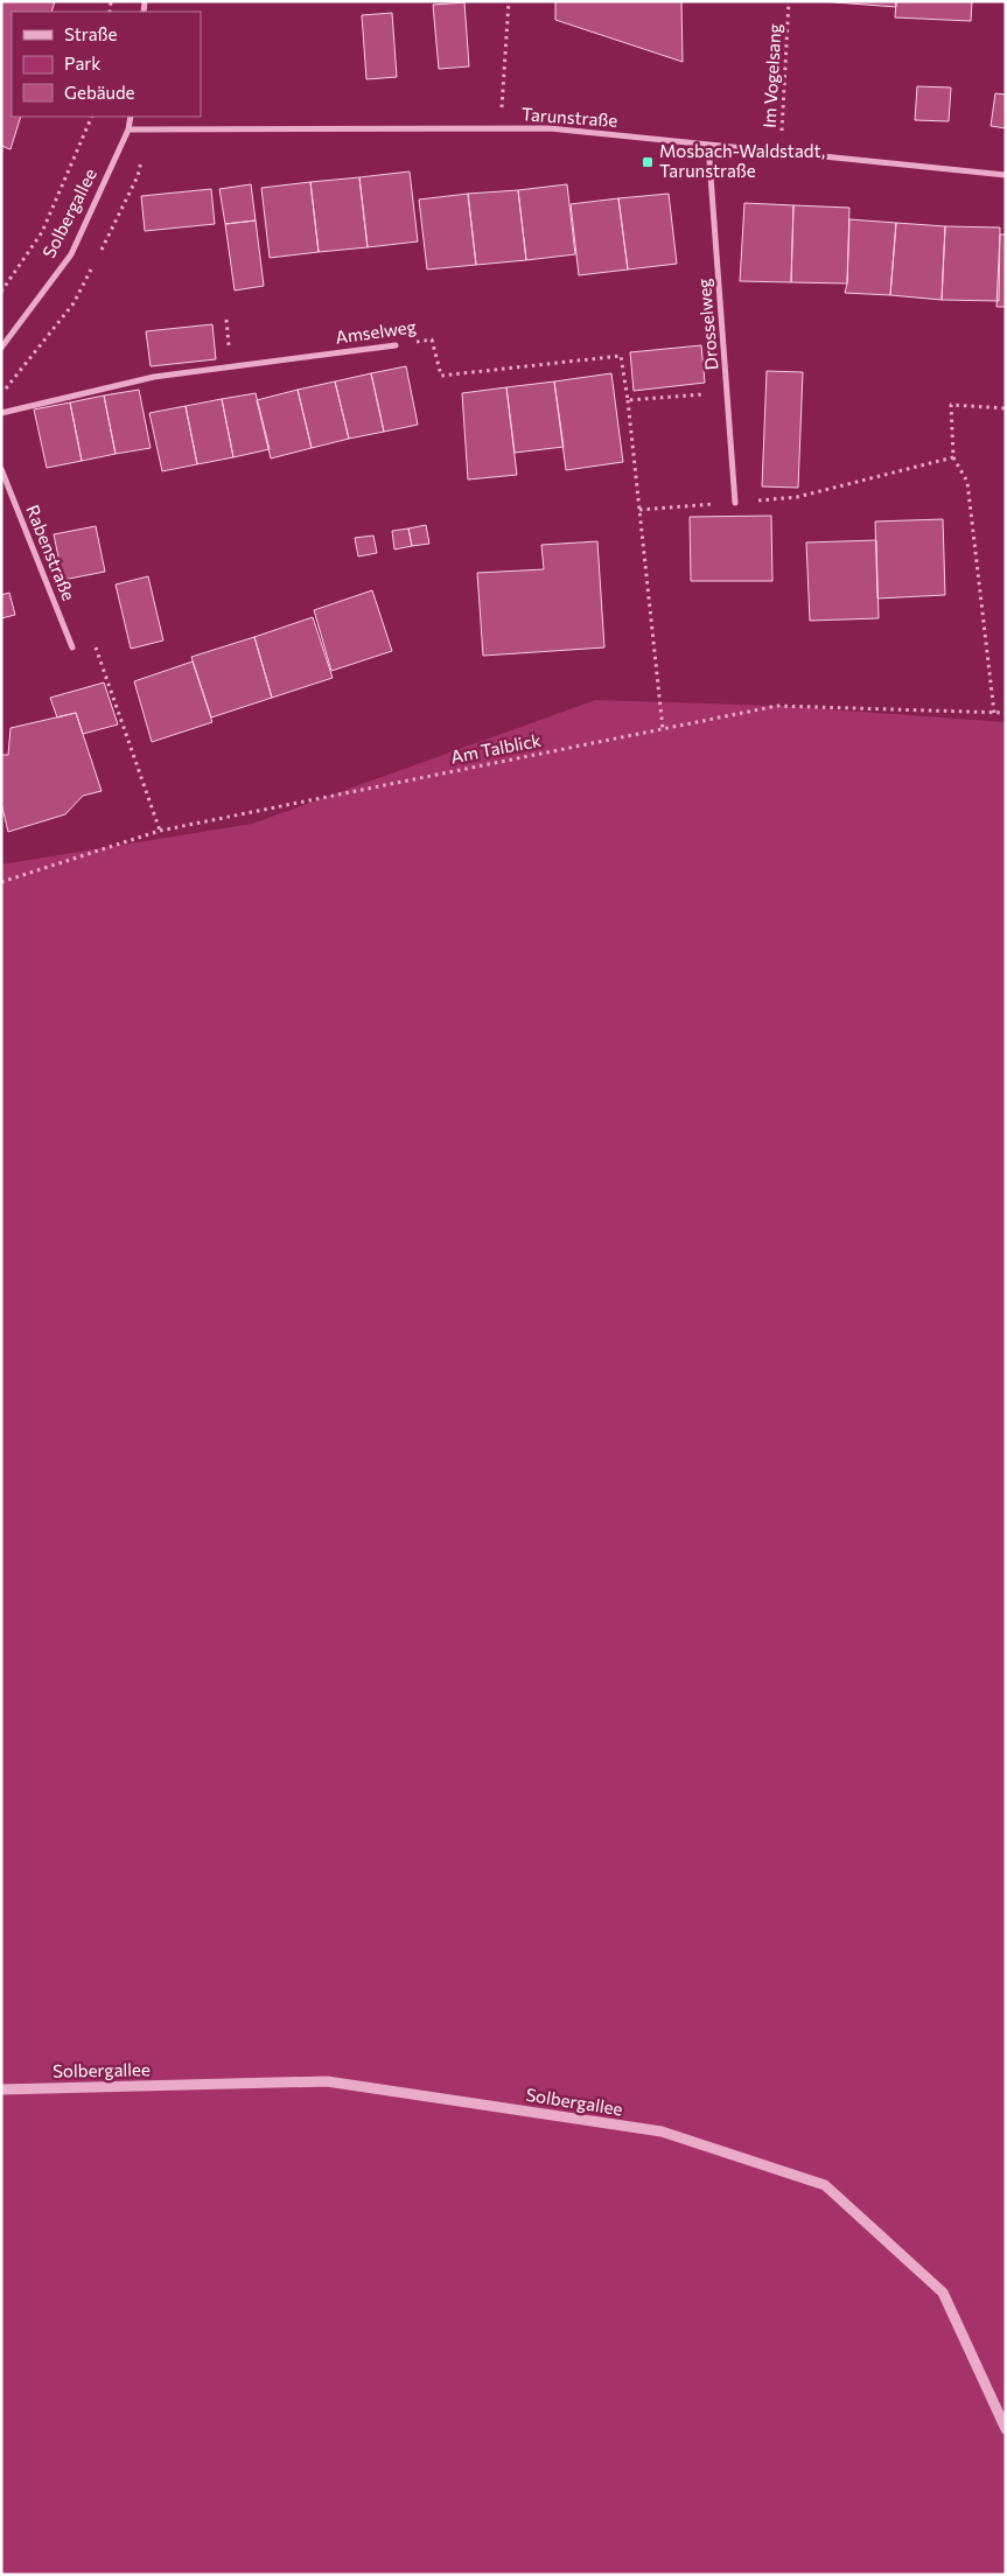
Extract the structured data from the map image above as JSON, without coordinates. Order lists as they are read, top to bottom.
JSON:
{
  "streets": {
    "street": [
      "Tarunstraße",
      "Solbergallee",
      "Drosselweg",
      "Amselweg",
      "Rabenstraße"
    ],
    "path": ["Im Vogelsang", "Am Talblick"]
  },
  "crossings": [
    ["Im Vogelsang", "Tarunstraße"],
    ["Tarunstraße", "Solbergallee"],
    ["Tarunstraße", "Drosselweg"]
  ],
  "places": {
    "transit": ["Mosbach-Waldstadt, Tarunstraße"]
  },
  "legend": ["Straße", "Park", "Gebäude"]
}
